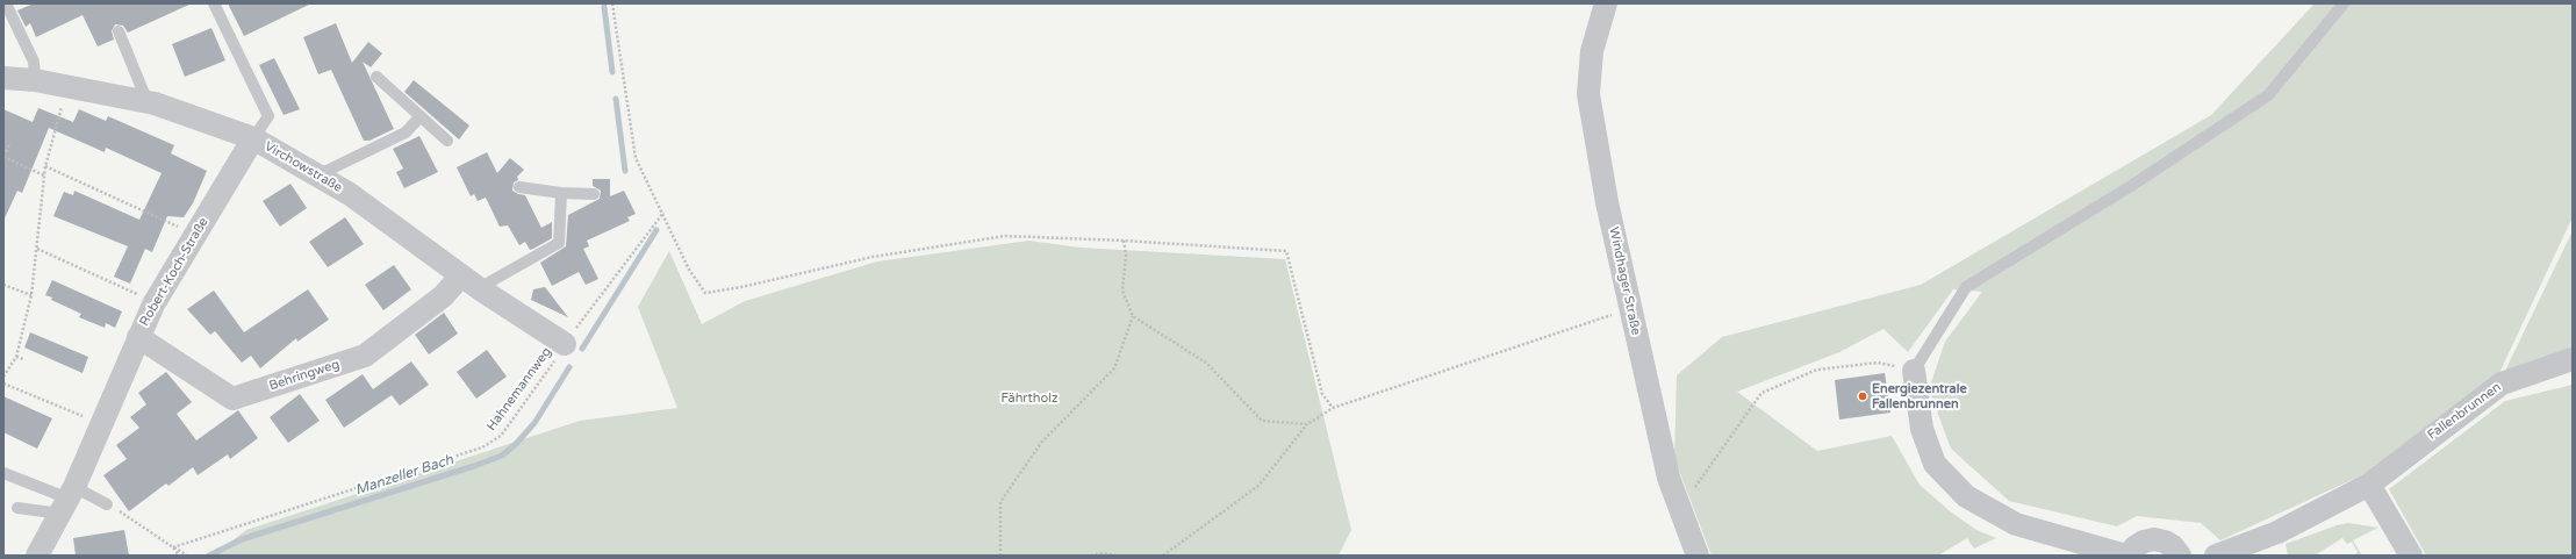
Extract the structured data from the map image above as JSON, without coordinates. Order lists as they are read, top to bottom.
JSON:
{
  "streets": {
    "street": [
      "Virchowstraße",
      "Robert-Koch-Straße",
      "Windhager Straße",
      "Behringweg",
      "Fallenbrunnen"
    ],
    "path": ["Hahnemannweg"]
  },
  "crossings": [
    ["Virchowstraße", "Robert-Koch-Straße"],
    ["Virchowstraße", "Behringweg"],
    ["Virchowstraße", "Hahnemannweg"],
    ["Robert-Koch-Straße", "Behringweg"]
  ],
  "water": ["Manzeller Bach"],
  "parks": ["Fährtholz"],
  "places": ["Energiezentrale Fallenbrunnen"]
}
